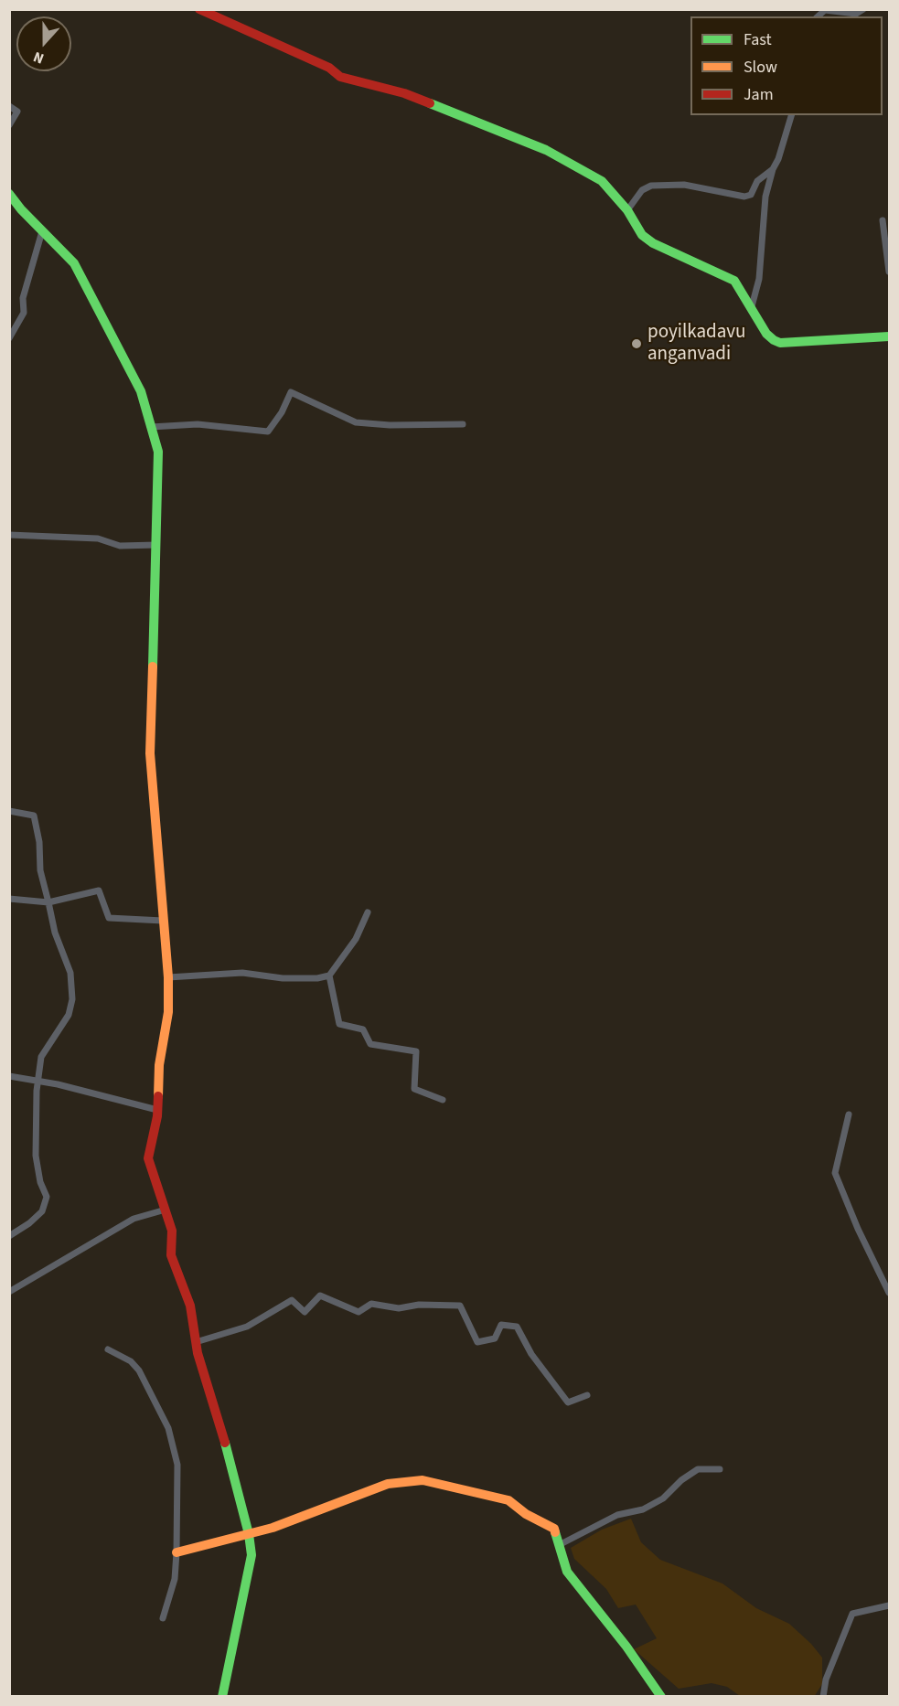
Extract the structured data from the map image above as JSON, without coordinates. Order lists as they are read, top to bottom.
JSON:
{
  "places": ["poyilkadavu anganvadi"],
  "legend": ["Fast", "Slow", "Jam"],
  "north": "bottom"
}
